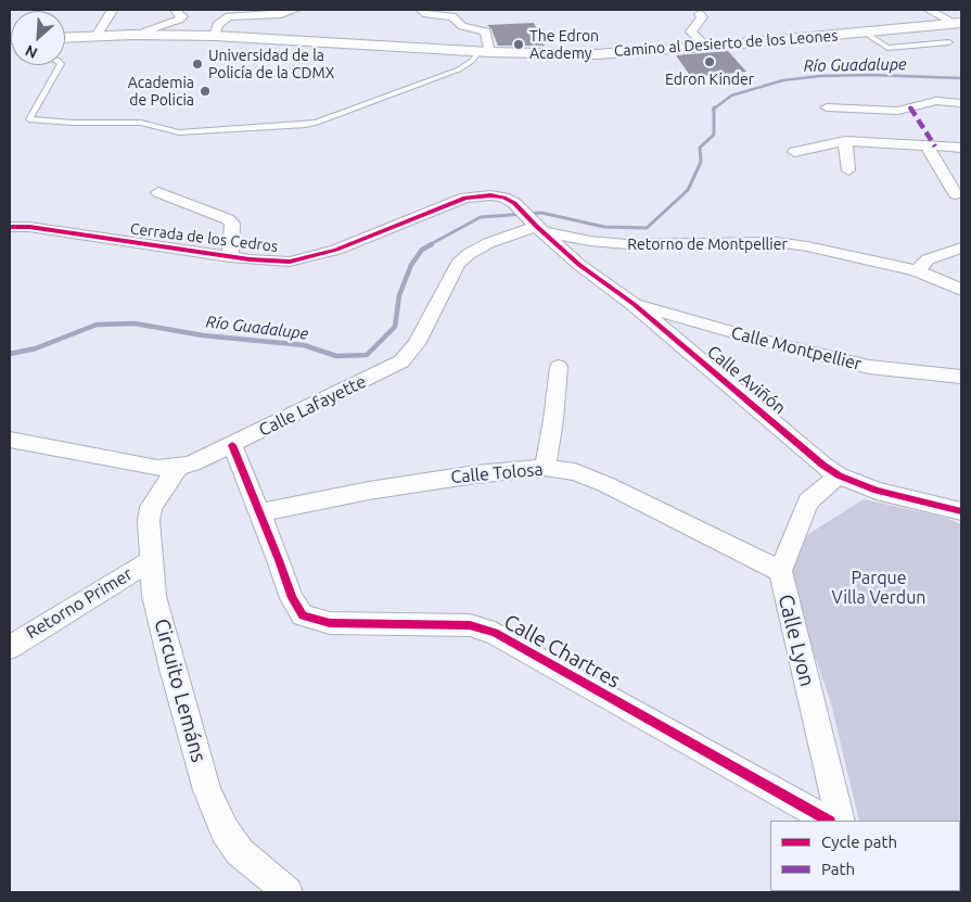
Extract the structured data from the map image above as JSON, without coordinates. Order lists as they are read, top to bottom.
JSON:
{
  "streets": {
    "main road": ["Camino al Desierto de los Leones"],
    "street": [
      "Cerrada de los Cedros",
      "Retorno de Montpellier",
      "Calle Montpellier",
      "Calle Aviñón",
      "Calle Lafayette",
      "Calle Tolosa",
      "Retorno Primer",
      "Calle Lyon",
      "Calle Chartres",
      "Circuito Lemáns"
    ]
  },
  "crossings": [
    ["Cerrada de los Cedros", "Retorno de Montpellier"],
    ["Cerrada de los Cedros", "Calle Aviñón"],
    ["Cerrada de los Cedros", "Calle Lafayette"],
    ["Retorno de Montpellier", "Calle Aviñón"],
    ["Retorno de Montpellier", "Calle Lafayette"],
    ["Calle Montpellier", "Calle Aviñón"],
    ["Calle Aviñón", "Calle Lafayette"],
    ["Calle Aviñón", "Calle Lyon"],
    ["Calle Lafayette", "Calle Chartres"],
    ["Calle Lafayette", "Circuito Lemáns"],
    ["Calle Tolosa", "Calle Lyon"],
    ["Calle Tolosa", "Calle Chartres"],
    ["Retorno Primer", "Circuito Lemáns"]
  ],
  "water": ["Río Guadalupe"],
  "parks": ["Parque Villa Verdun"],
  "places": [
    "The Edron Academy",
    "Edron Kinder",
    "Universidad de la Policía de la CDMX",
    "Academia de Policia"
  ],
  "legend": ["Cycle path", "Path"],
  "north": "bottom left"
}
